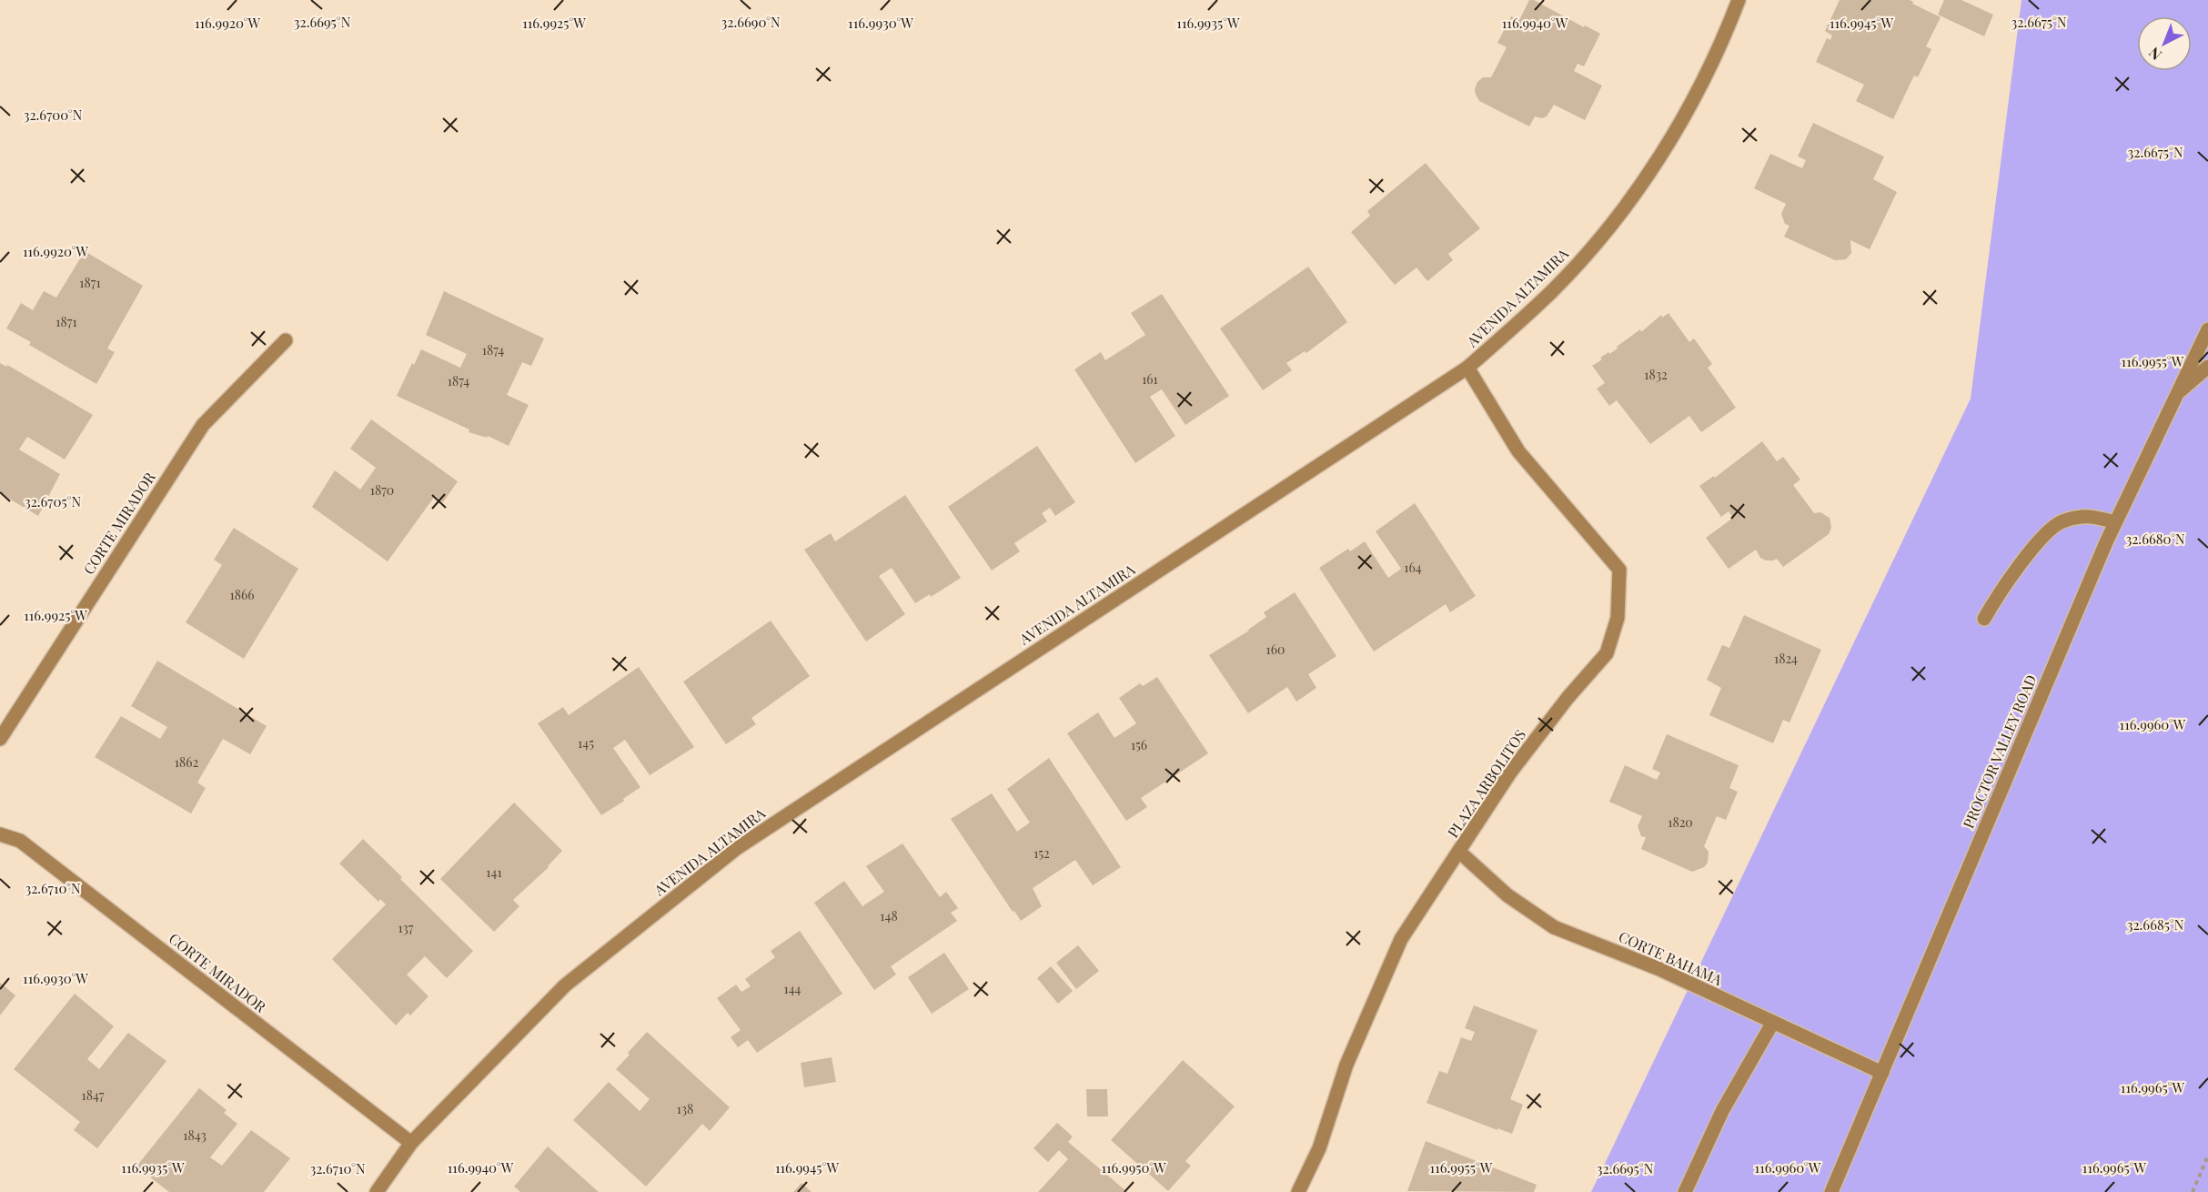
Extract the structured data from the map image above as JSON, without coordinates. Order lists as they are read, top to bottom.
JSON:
{
  "streets": {
    "street": [
      "AVENIDA ALTAMIRA",
      "CORTE MIRADOR",
      "PROCTOR VALLEY ROAD",
      "PLAZA ARBOLITOS",
      "CORTE BAHAMA"
    ]
  },
  "crossings": [
    ["AVENIDA ALTAMIRA", "CORTE MIRADOR"],
    ["AVENIDA ALTAMIRA", "PLAZA ARBOLITOS"],
    ["PROCTOR VALLEY ROAD", "CORTE BAHAMA"],
    ["PLAZA ARBOLITOS", "CORTE BAHAMA"]
  ],
  "house_numbers": [
    "1871",
    "1871",
    "1874",
    "1832",
    "161",
    "1874",
    "1870",
    "164",
    "1866",
    "160",
    "1824",
    "145",
    "156",
    "1862",
    "1820",
    "152",
    "141",
    "148",
    "137",
    "144",
    "1847",
    "138",
    "1843"
  ],
  "north": "bottom left",
  "coordinates": [
    "32.6690°N",
    "32.6695°N",
    "32.6675°N",
    "116.9920°W",
    "116.9925°W",
    "116.9930°W",
    "116.9935°W",
    "116.9940°W",
    "116.9945°W",
    "32.6700°N",
    "116.9955°W",
    "32.6705°N",
    "32.6680°N",
    "116.9960°W",
    "32.6710°N",
    "32.6685°N",
    "116.9965°W",
    "116.9950°W"
  ]
}
